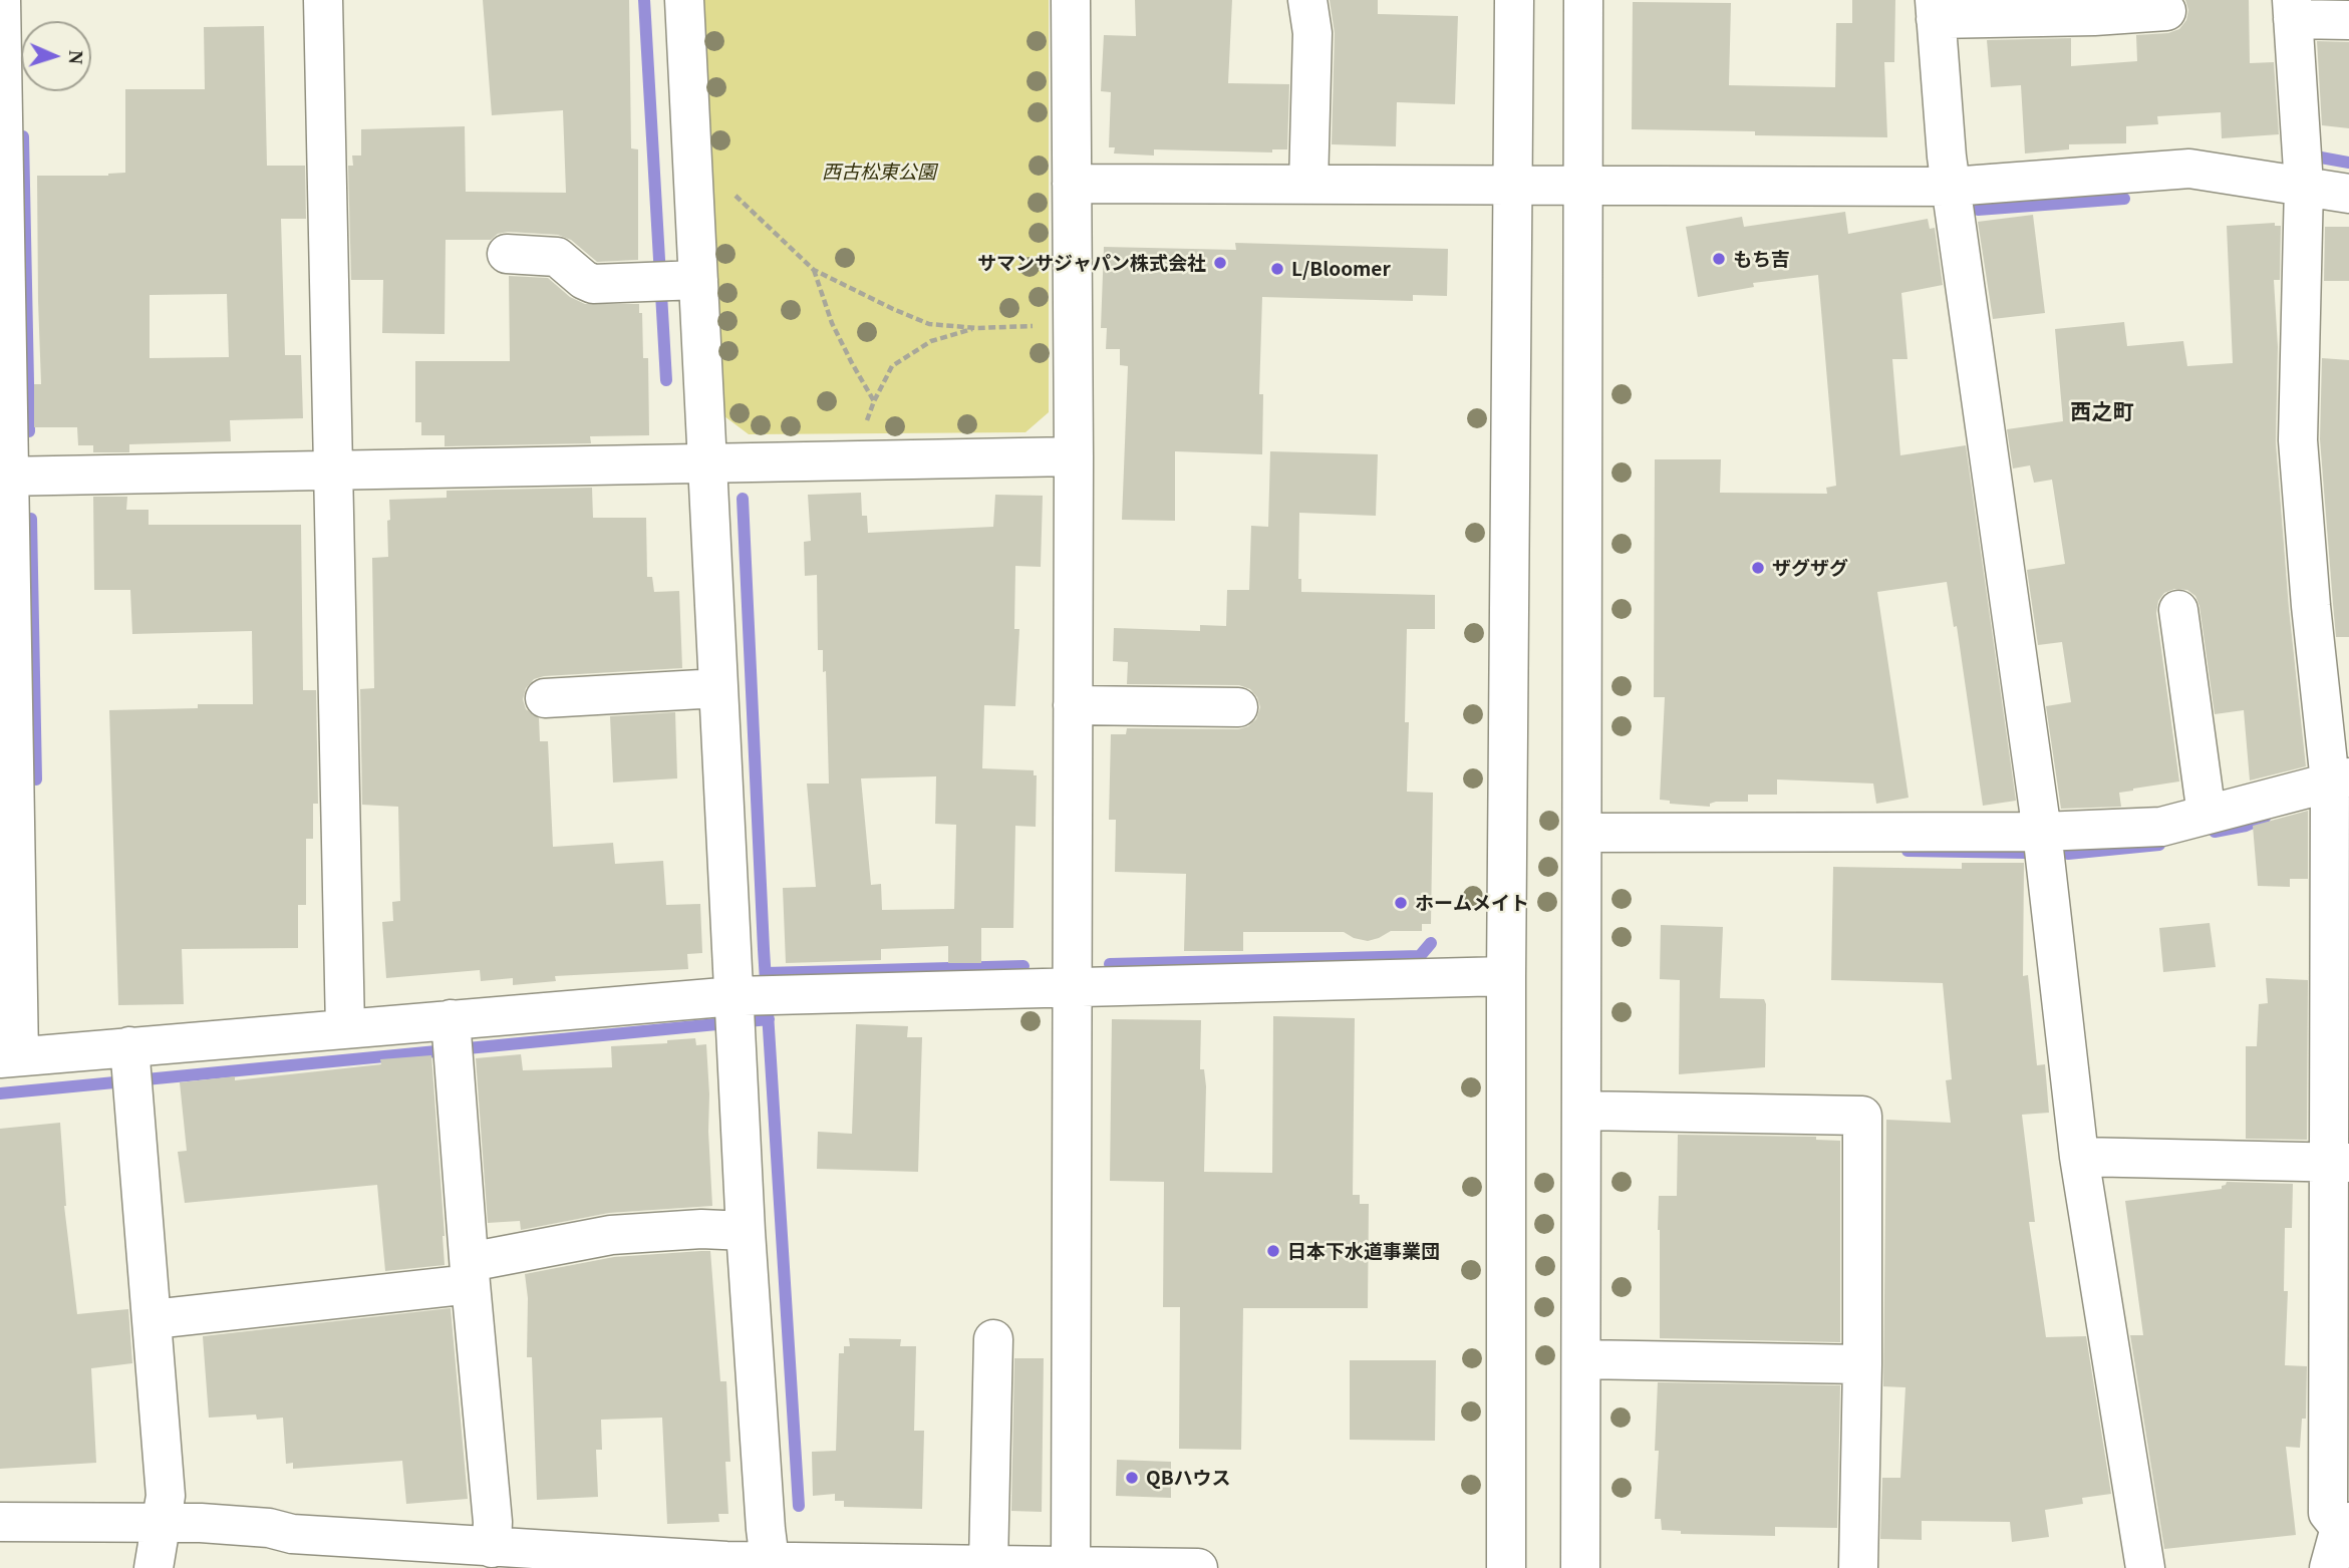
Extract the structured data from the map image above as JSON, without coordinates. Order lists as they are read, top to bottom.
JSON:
{
  "districts": ["西之町"],
  "parks": ["西古松東公園"],
  "places": [
    "もち吉",
    "サマンサジャパン株式会社",
    "L/Bloomer",
    "ザグザグ",
    "ホームメイト",
    "日本下水道事業団",
    "QBハウス"
  ],
  "north": "right"
}
